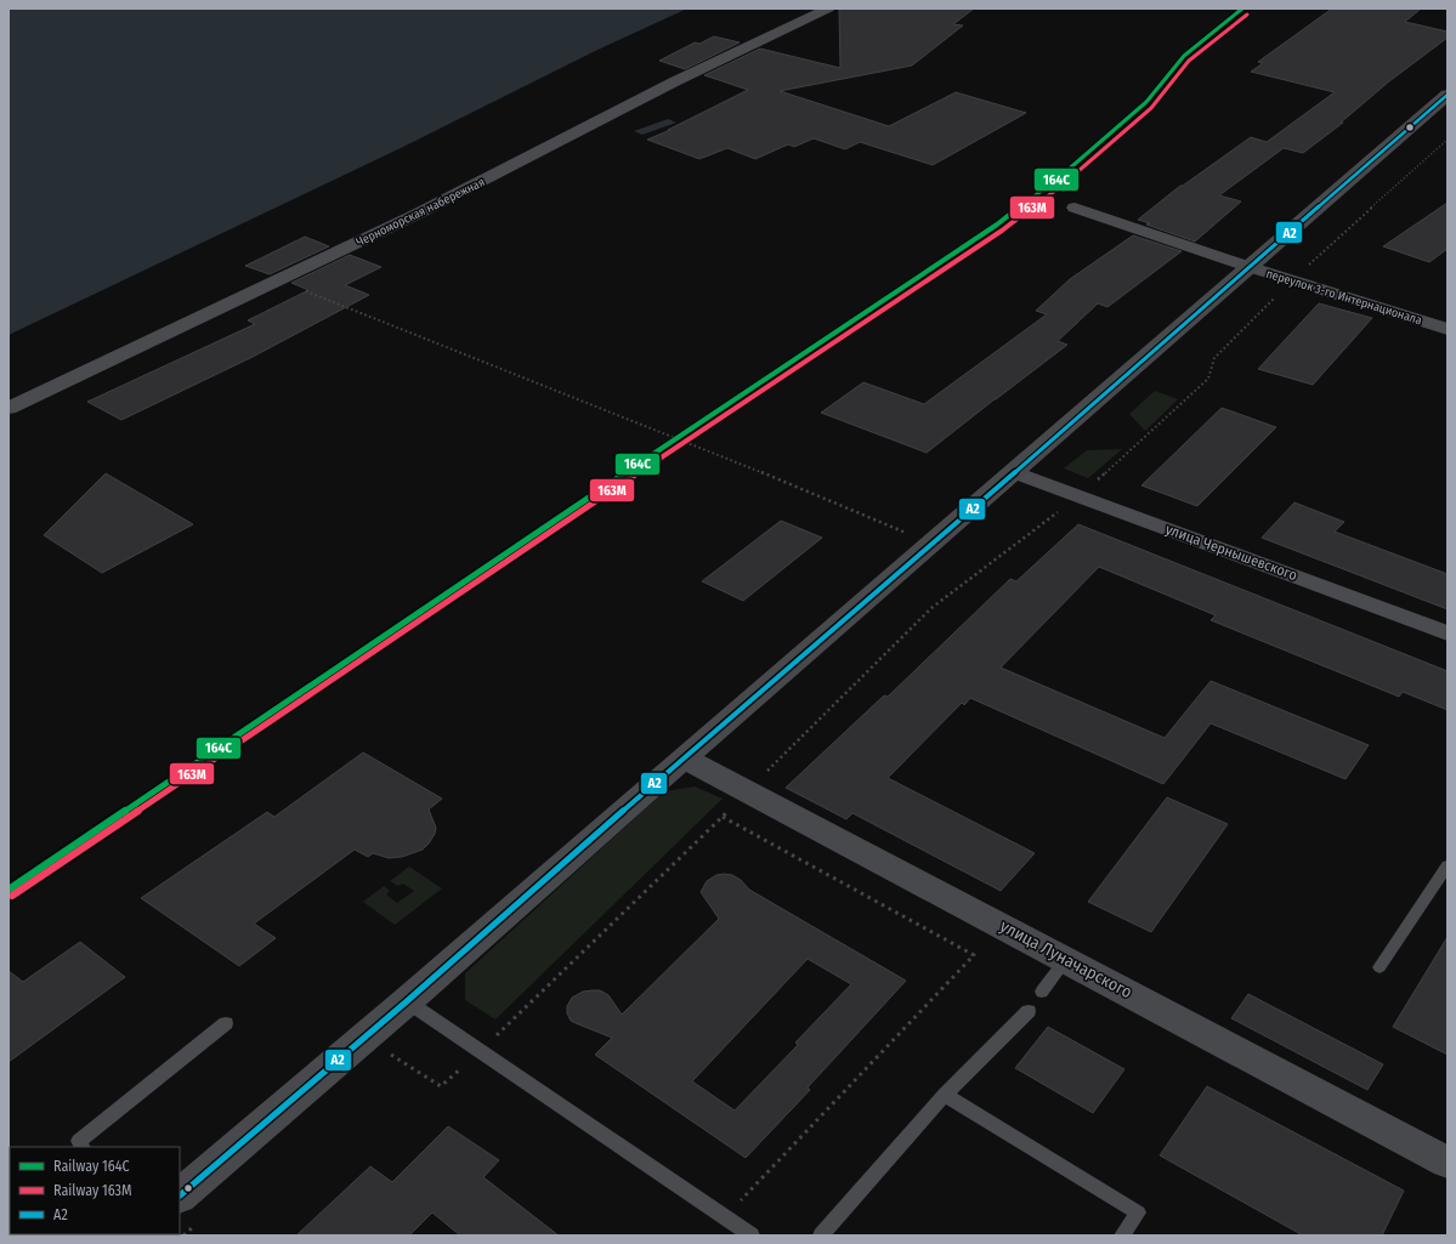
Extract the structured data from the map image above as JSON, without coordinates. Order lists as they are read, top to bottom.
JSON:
{
  "streets": {
    "main road": ["улица Луначарского"],
    "street": ["Черноморская набережная", "переулок 3-го Интернационала", "улица Чернышевского"]
  },
  "lines": ["rail line 164С", "rail line 163М", "transit line A2"],
  "legend": ["Railway 164С", "Railway 163М", "A2"]
}
